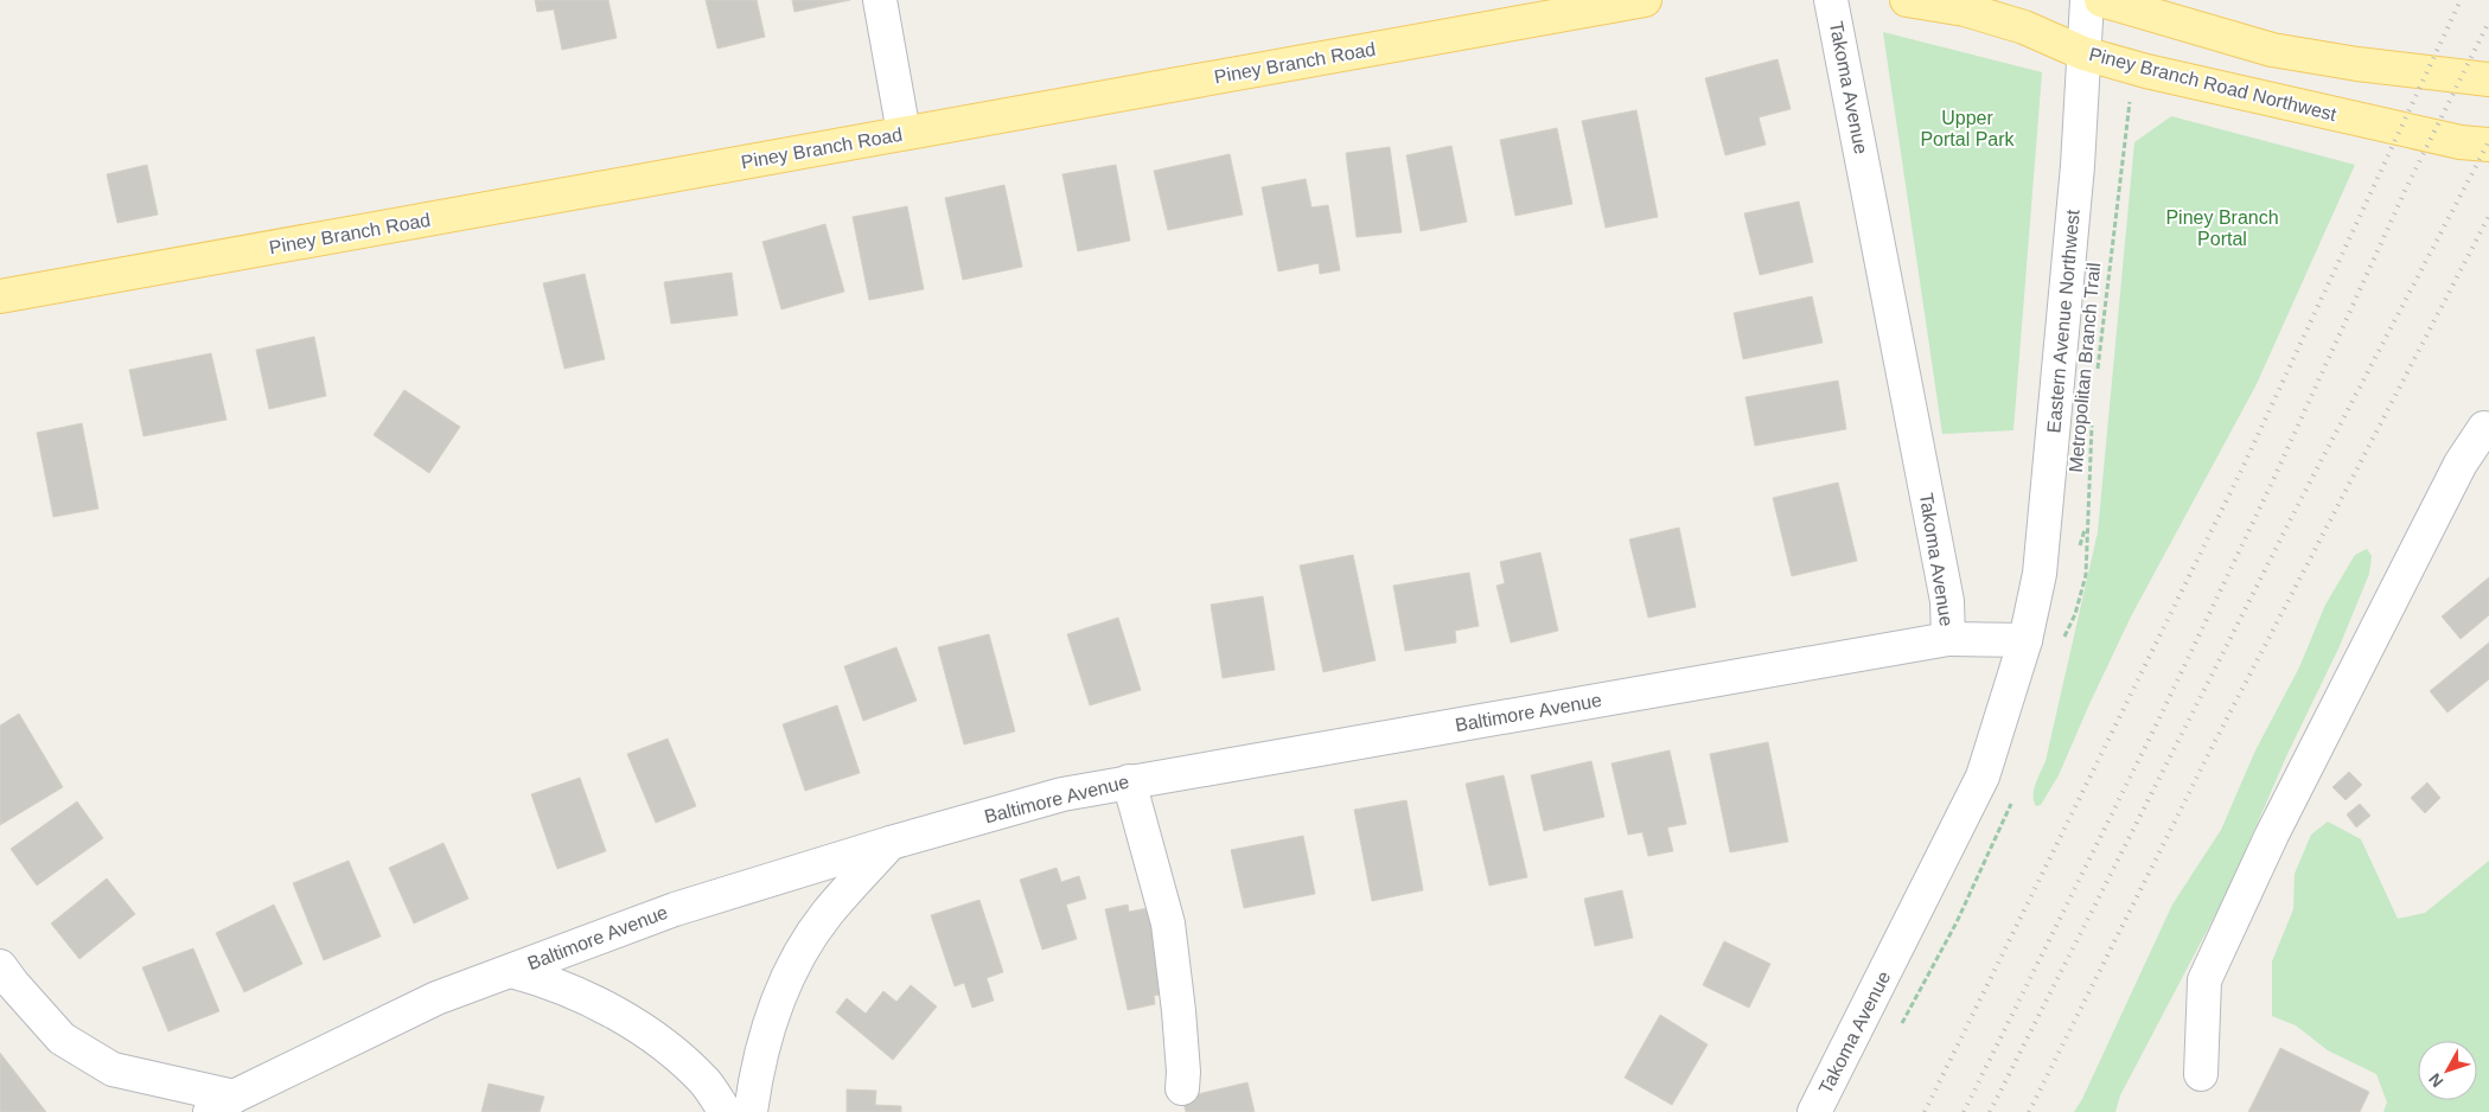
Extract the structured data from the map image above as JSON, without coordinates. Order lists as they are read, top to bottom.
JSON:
{
  "streets": {
    "main road": ["Piney Branch Road", "Piney Branch Road Northwest"],
    "street": ["Takoma Avenue", "Eastern Avenue Northwest", "Baltimore Avenue"],
    "path": ["Metropolitan Branch Trail"]
  },
  "crossings": [
    ["Piney Branch Road Northwest", "Eastern Avenue Northwest"],
    ["Takoma Avenue", "Eastern Avenue Northwest"],
    ["Takoma Avenue", "Baltimore Avenue"]
  ],
  "parks": ["Upper Portal Park", "Piney Branch Portal"],
  "north": "bottom left"
}
